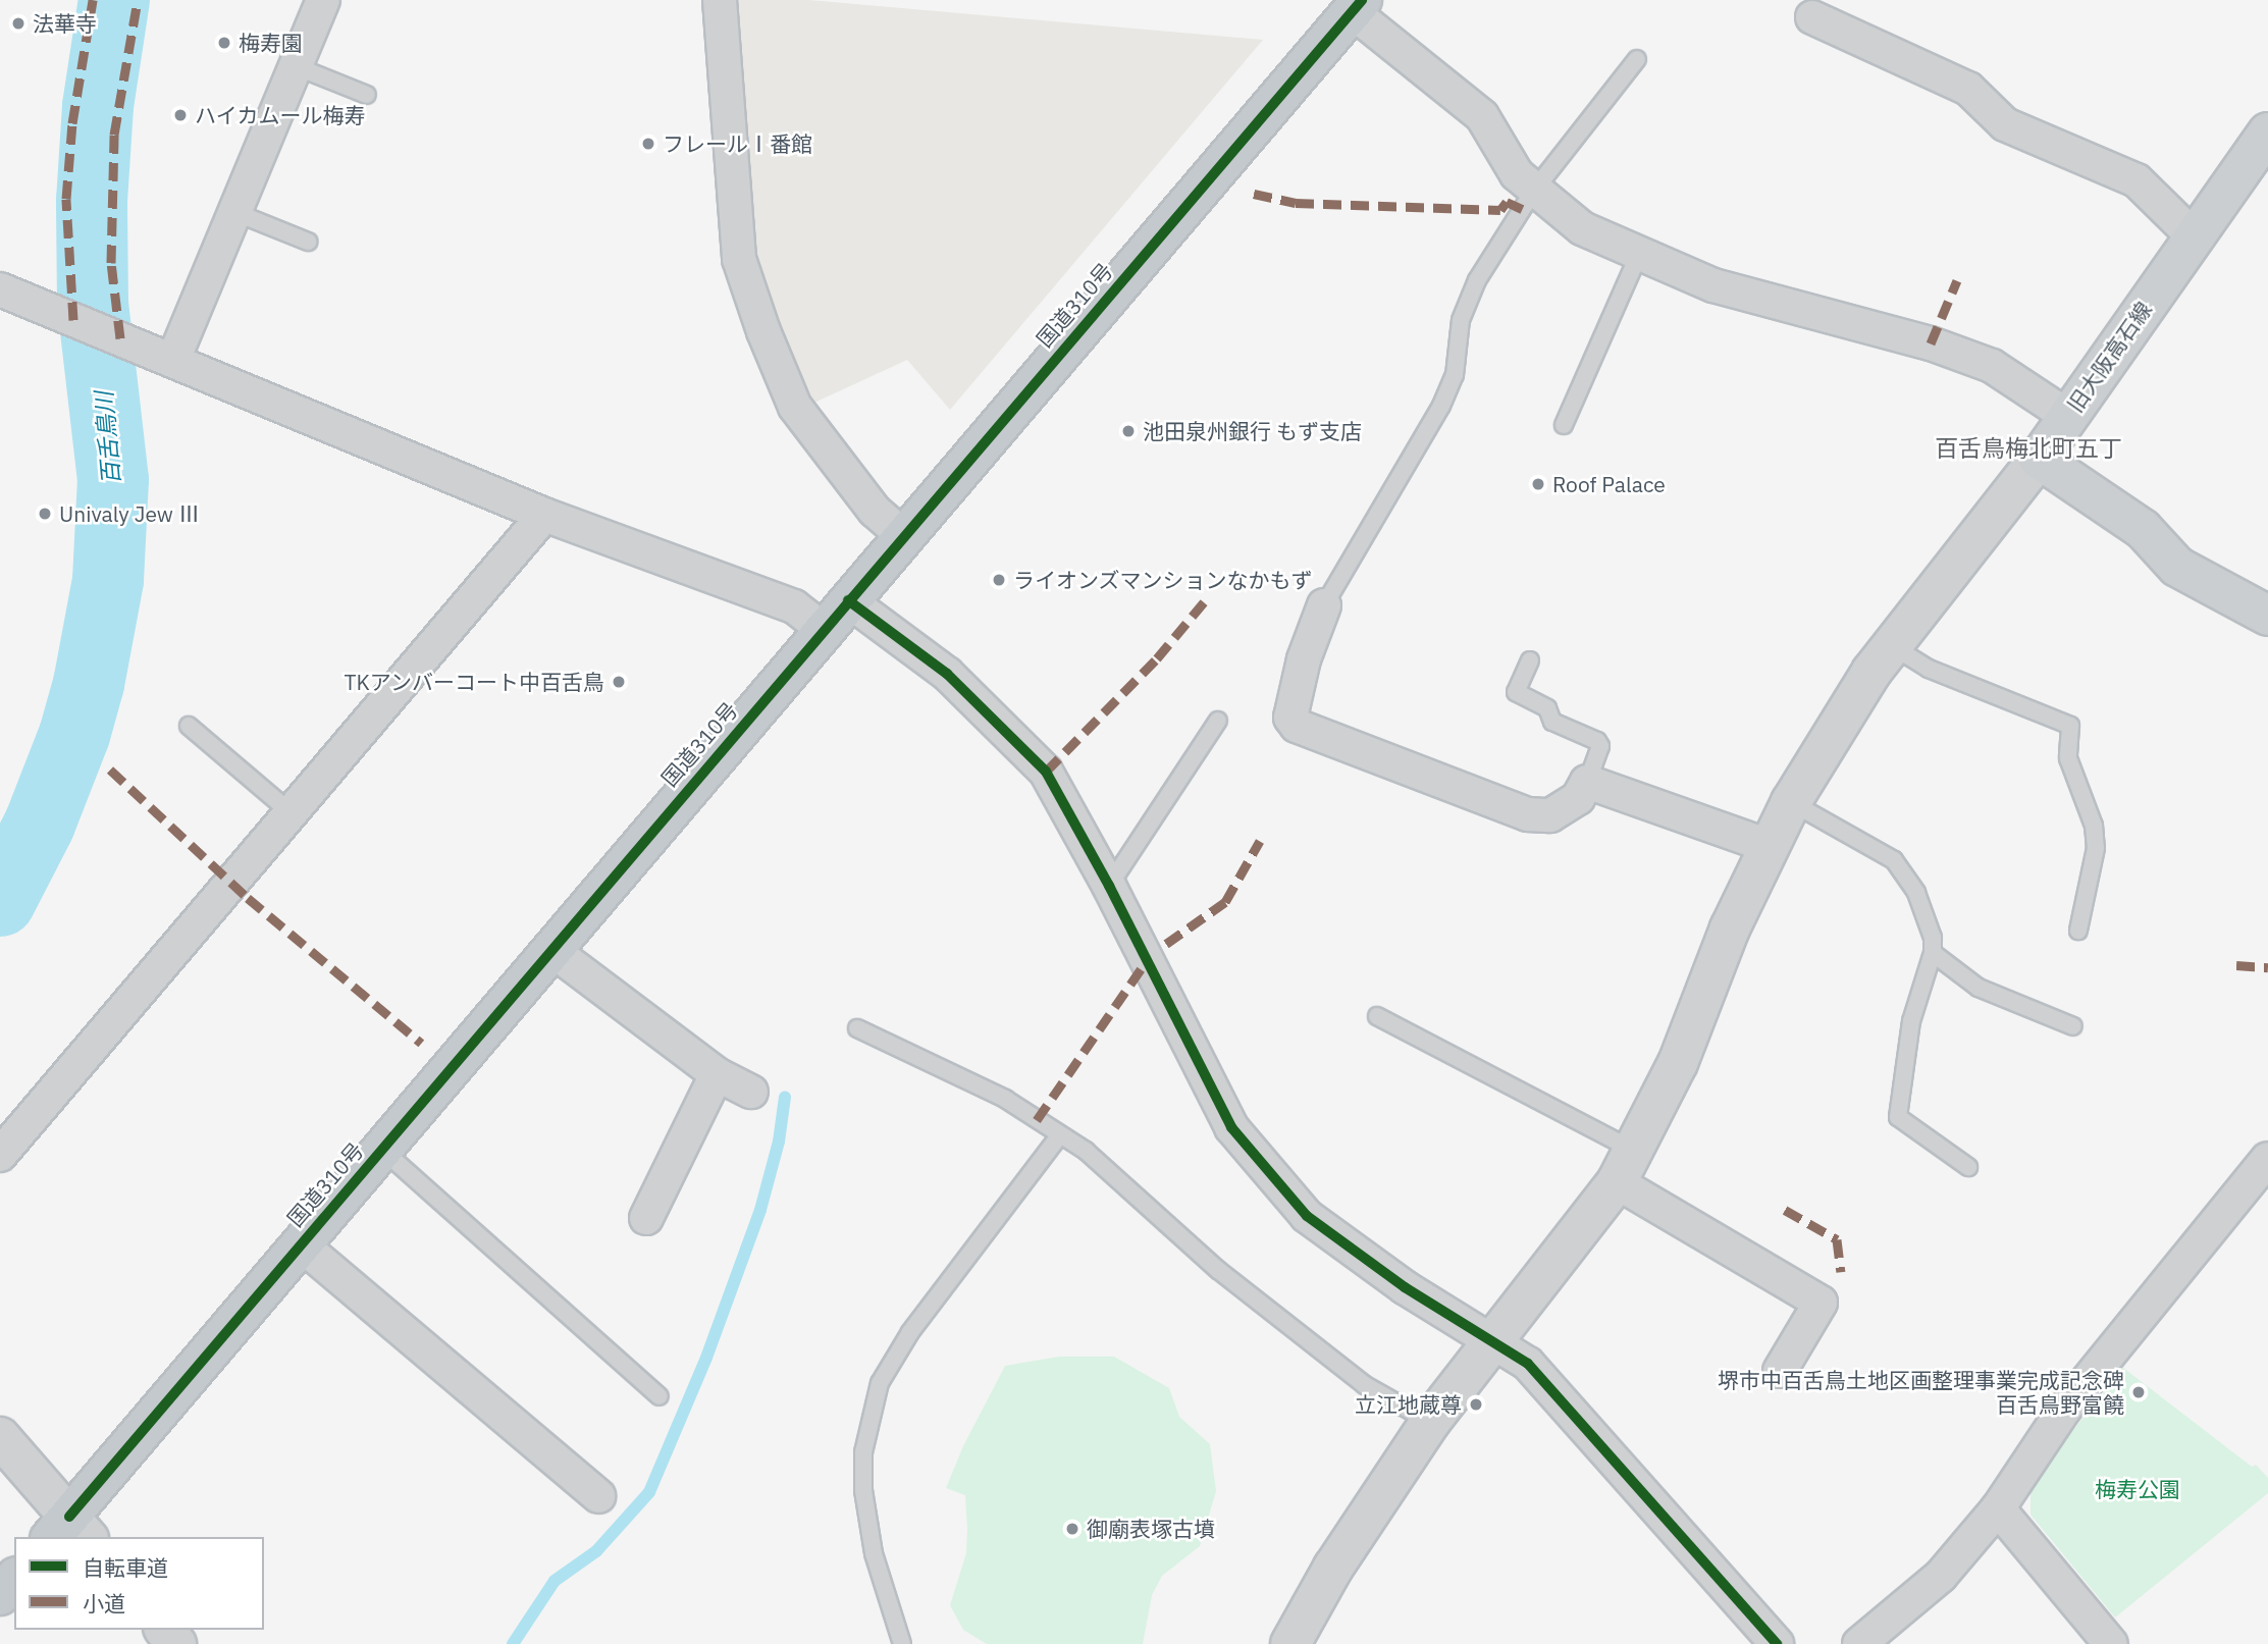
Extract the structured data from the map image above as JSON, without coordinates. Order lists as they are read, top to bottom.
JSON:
{
  "streets": {
    "highway": ["国道310号"],
    "main road": ["旧大阪高石線"]
  },
  "districts": ["百舌鳥梅北町五丁"],
  "water": ["百舌鳥川"],
  "parks": ["梅寿公園"],
  "places": [
    "法華寺",
    "梅寿園",
    "ハイカムール梅寿",
    "フレールⅠ番館",
    "池田泉州銀行 もず支店",
    "Roof Palace",
    "Univaly Jew Ⅲ",
    "ライオンズマンションなかもず",
    "TKアンバーコート中百舌鳥",
    "堺市中百舌鳥土地区画整理事業完成記念碑 百舌鳥野富饒",
    "立江地蔵尊",
    "御廟表塚古墳"
  ],
  "legend": ["自転車道", "小道"]
}
